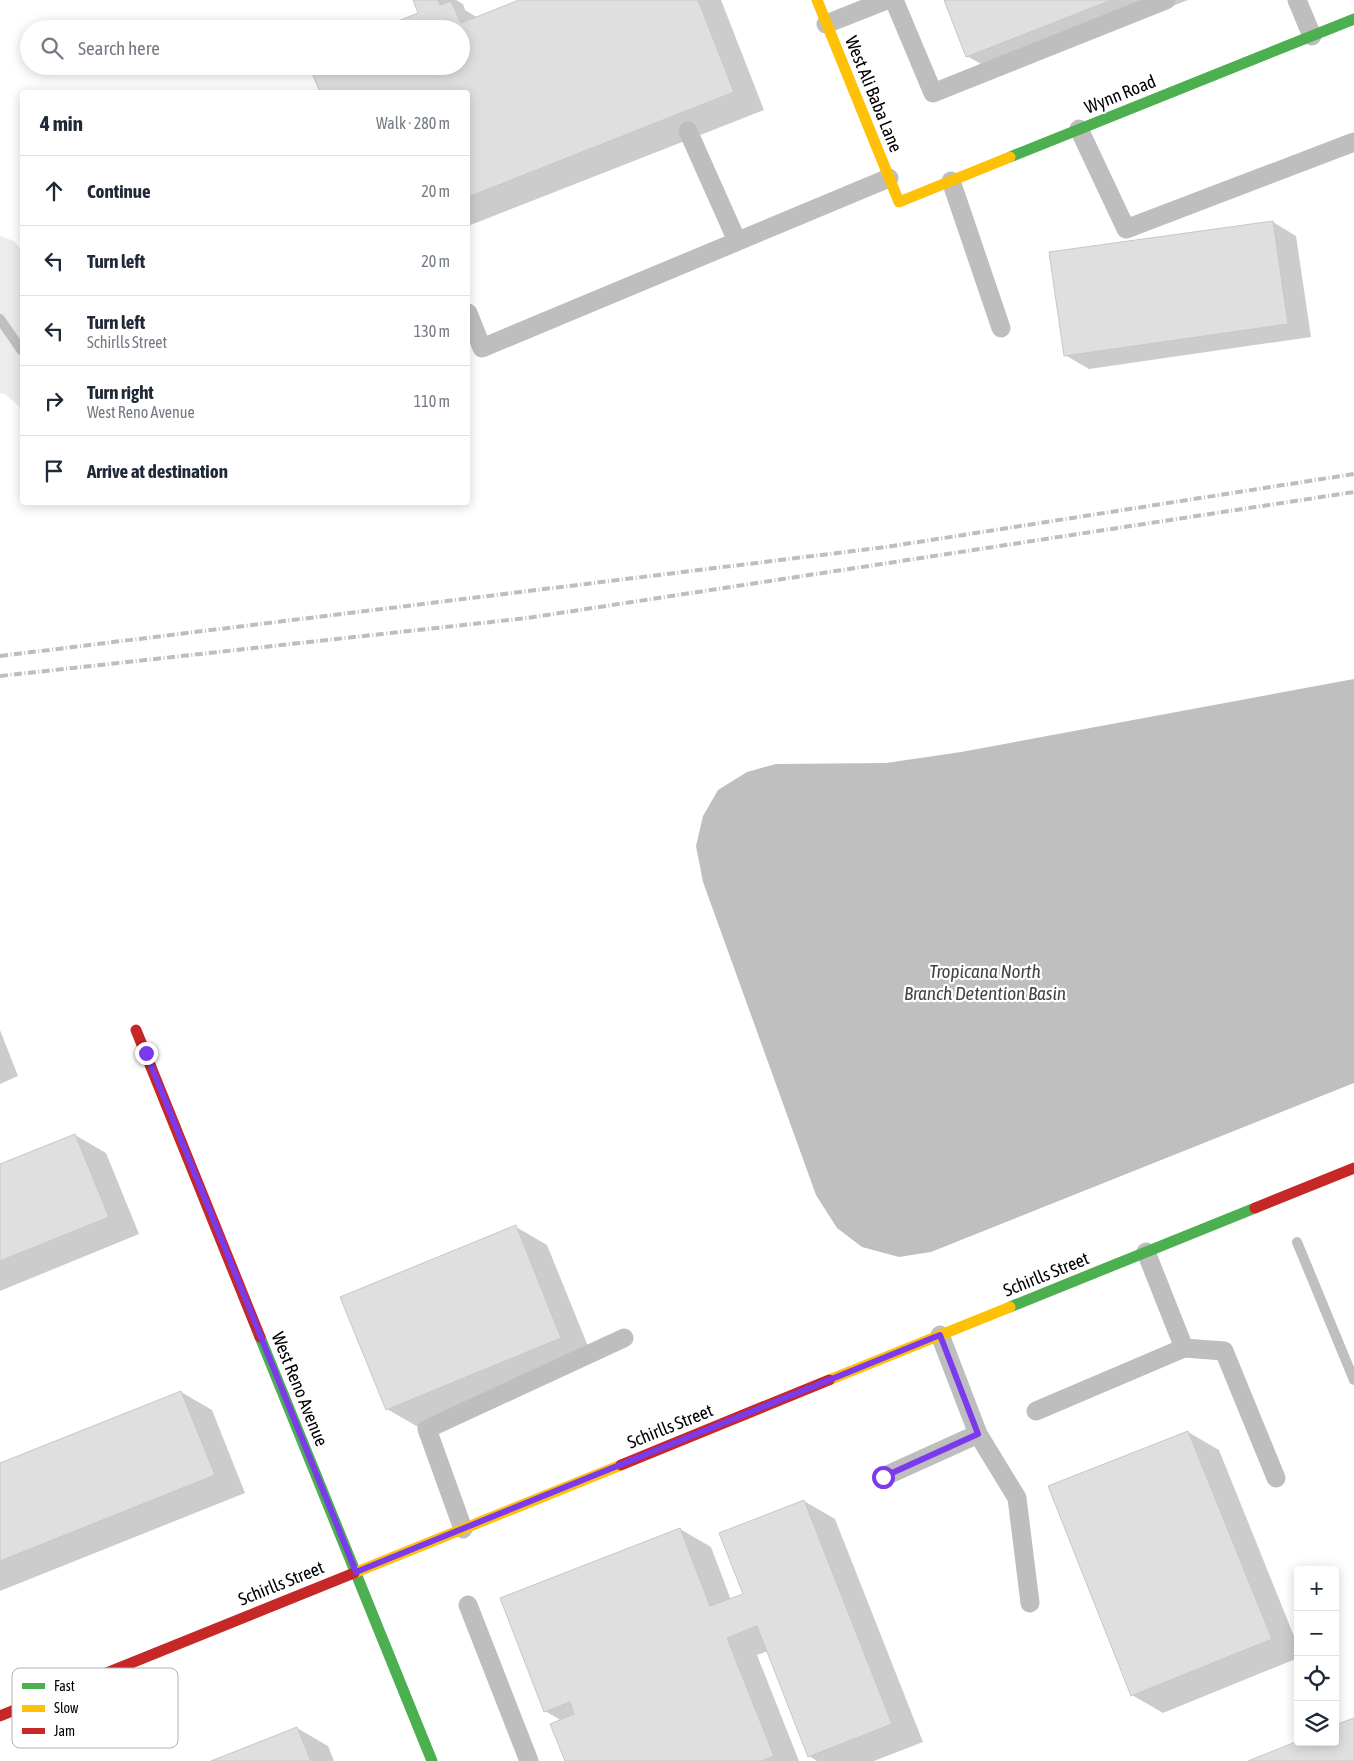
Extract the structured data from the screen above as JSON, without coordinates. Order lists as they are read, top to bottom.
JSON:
{
  "streets": {
    "street": [
      "West Ali Baba Lane",
      "Wynn Road",
      "Schirlls Street",
      "West Reno Avenue"
    ]
  },
  "crossings": [
    ["West Ali Baba Lane", "Wynn Road"],
    ["Schirlls Street", "West Reno Avenue"]
  ],
  "water": ["Tropicana North Branch Detention Basin"],
  "legend": ["Fast", "Slow", "Jam"],
  "page": {
    "search": "Search here",
    "heading": ["4 min", "Walk · 280 m"],
    "list": [
      ["Continue", "20 m"],
      ["Turn left", "20 m"],
      ["Turn left", "Schirlls Street", "130 m"],
      ["Turn right", "West Reno Avenue", "110 m"],
      "Arrive at destination"
    ],
    "map_buttons": ["+", "−"]
  }
}
